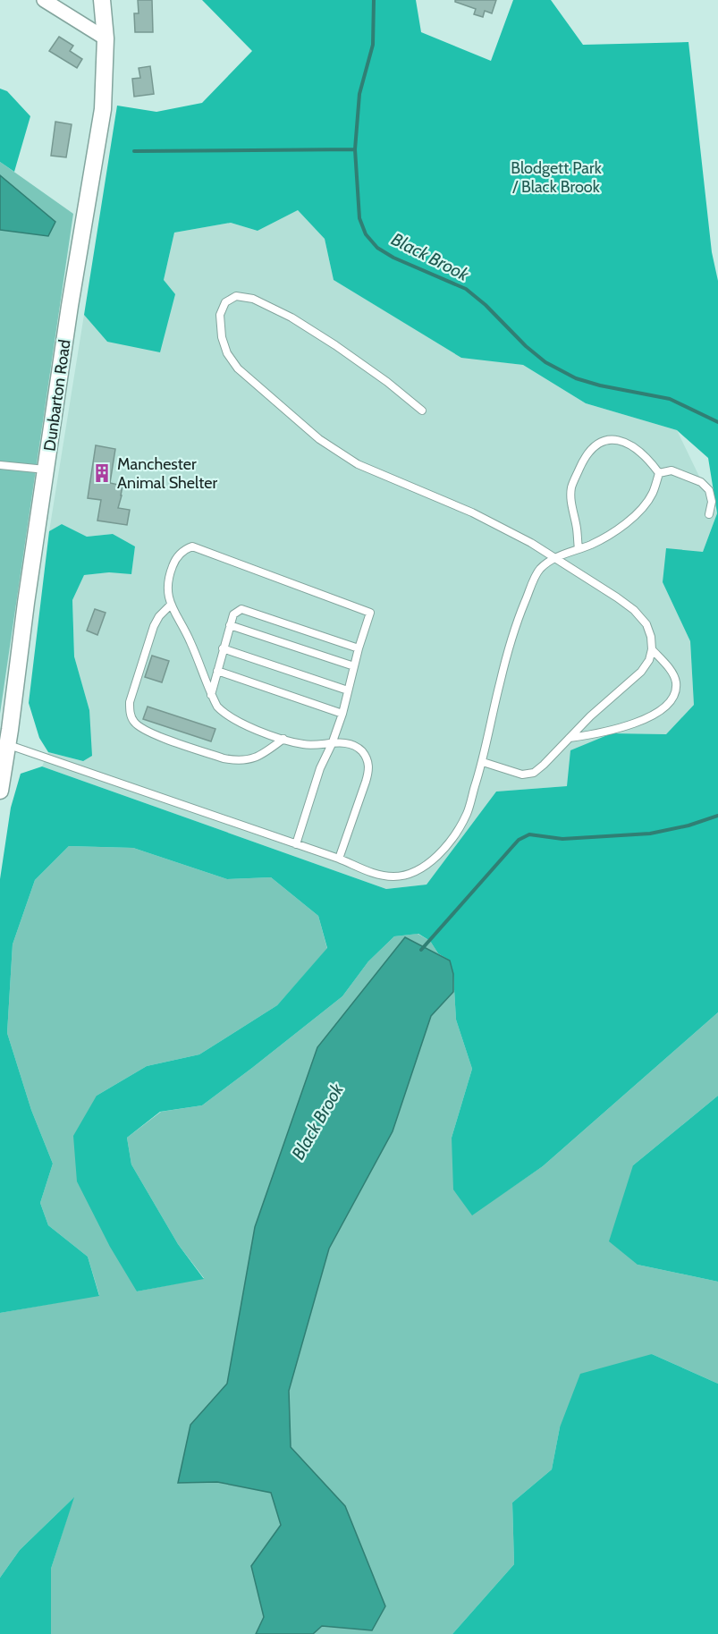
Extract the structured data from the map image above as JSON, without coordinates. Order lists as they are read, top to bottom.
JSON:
{
  "streets": {
    "street": ["Dunbarton Road"]
  },
  "water": ["Black Brook"],
  "parks": ["Blodgett Park / Black Brook"],
  "places": {
    "building": ["Manchester Animal Shelter"]
  }
}
